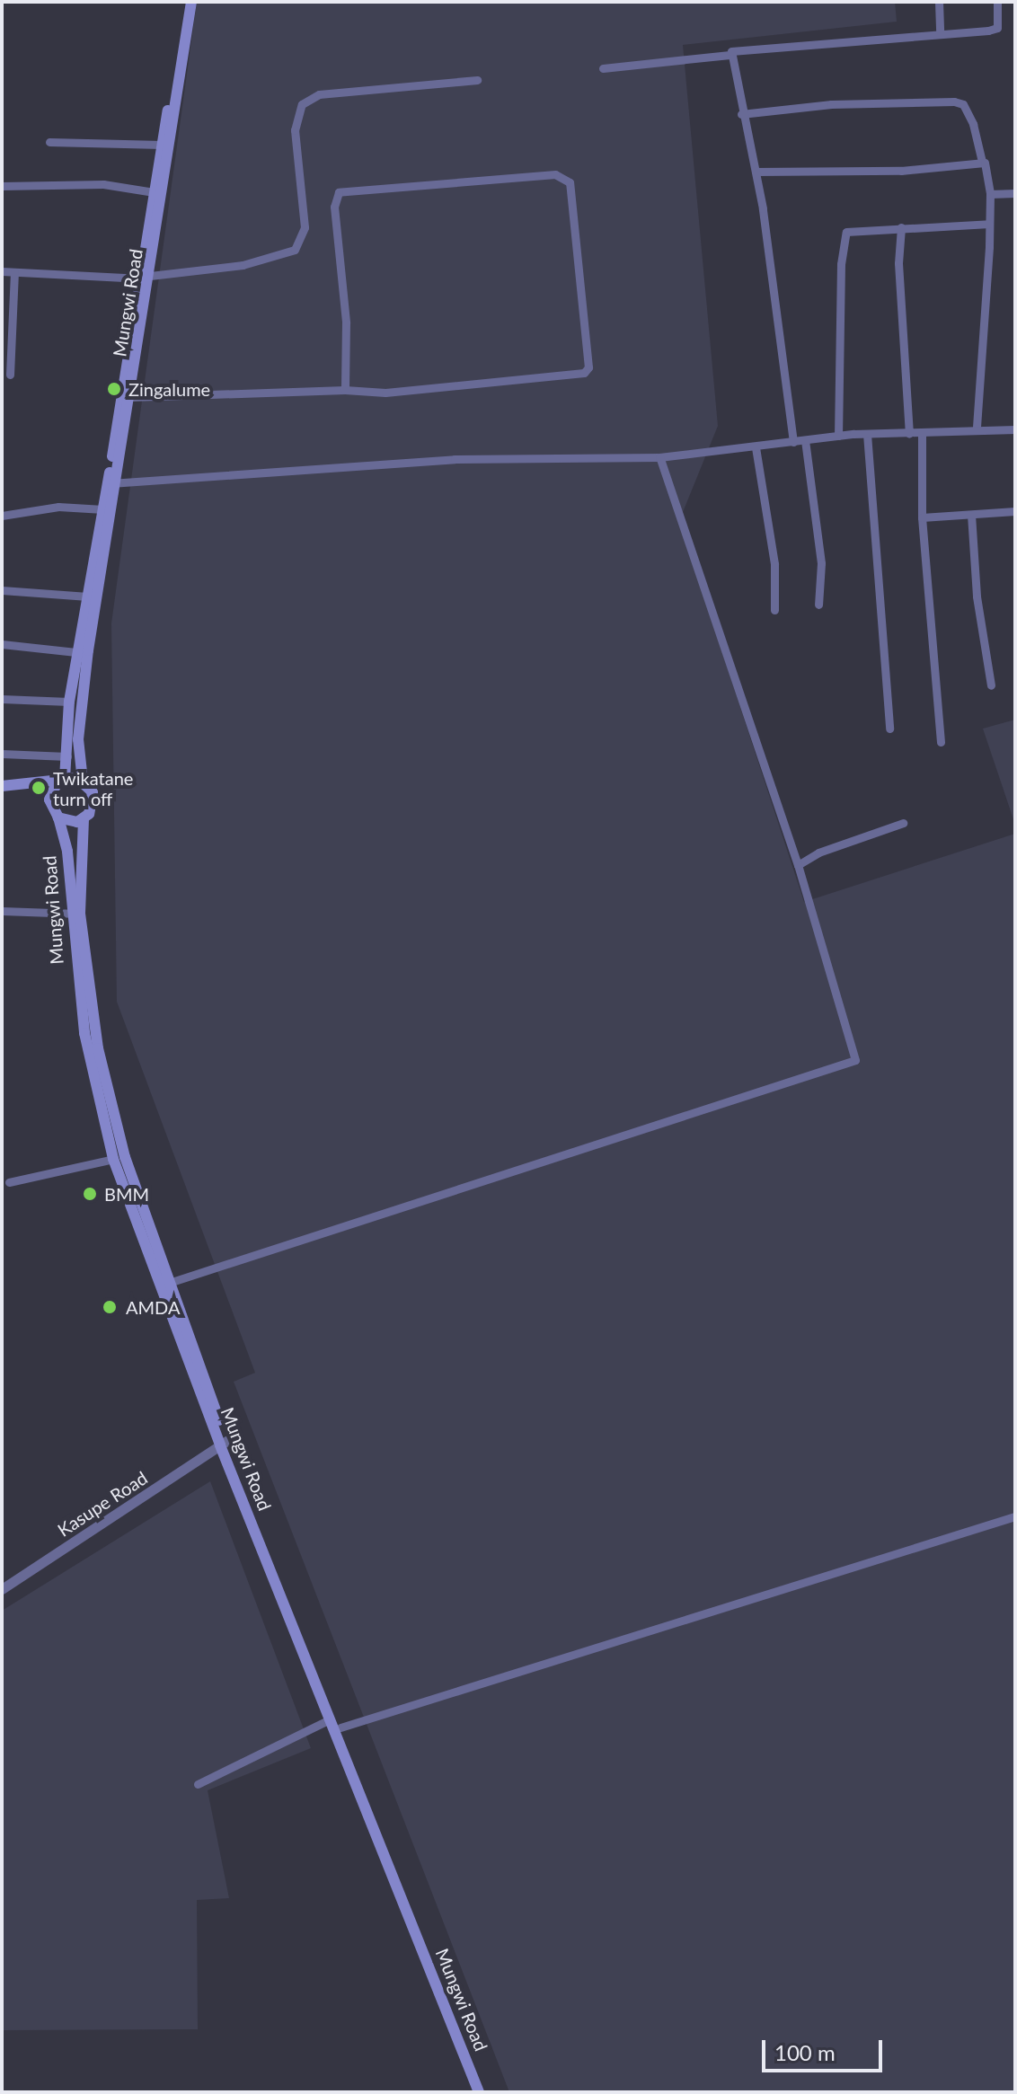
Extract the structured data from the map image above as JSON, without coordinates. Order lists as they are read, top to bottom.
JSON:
{
  "streets": {
    "main road": ["Mungwi Road"],
    "street": ["Kasupe Road"]
  },
  "crossings": [
    ["Mungwi Road", "Kasupe Road"]
  ],
  "places": [
    "Zingalume",
    "Twikatane turn off",
    "BMM",
    "AMDA"
  ],
  "scale_bar": "100 m"
}
